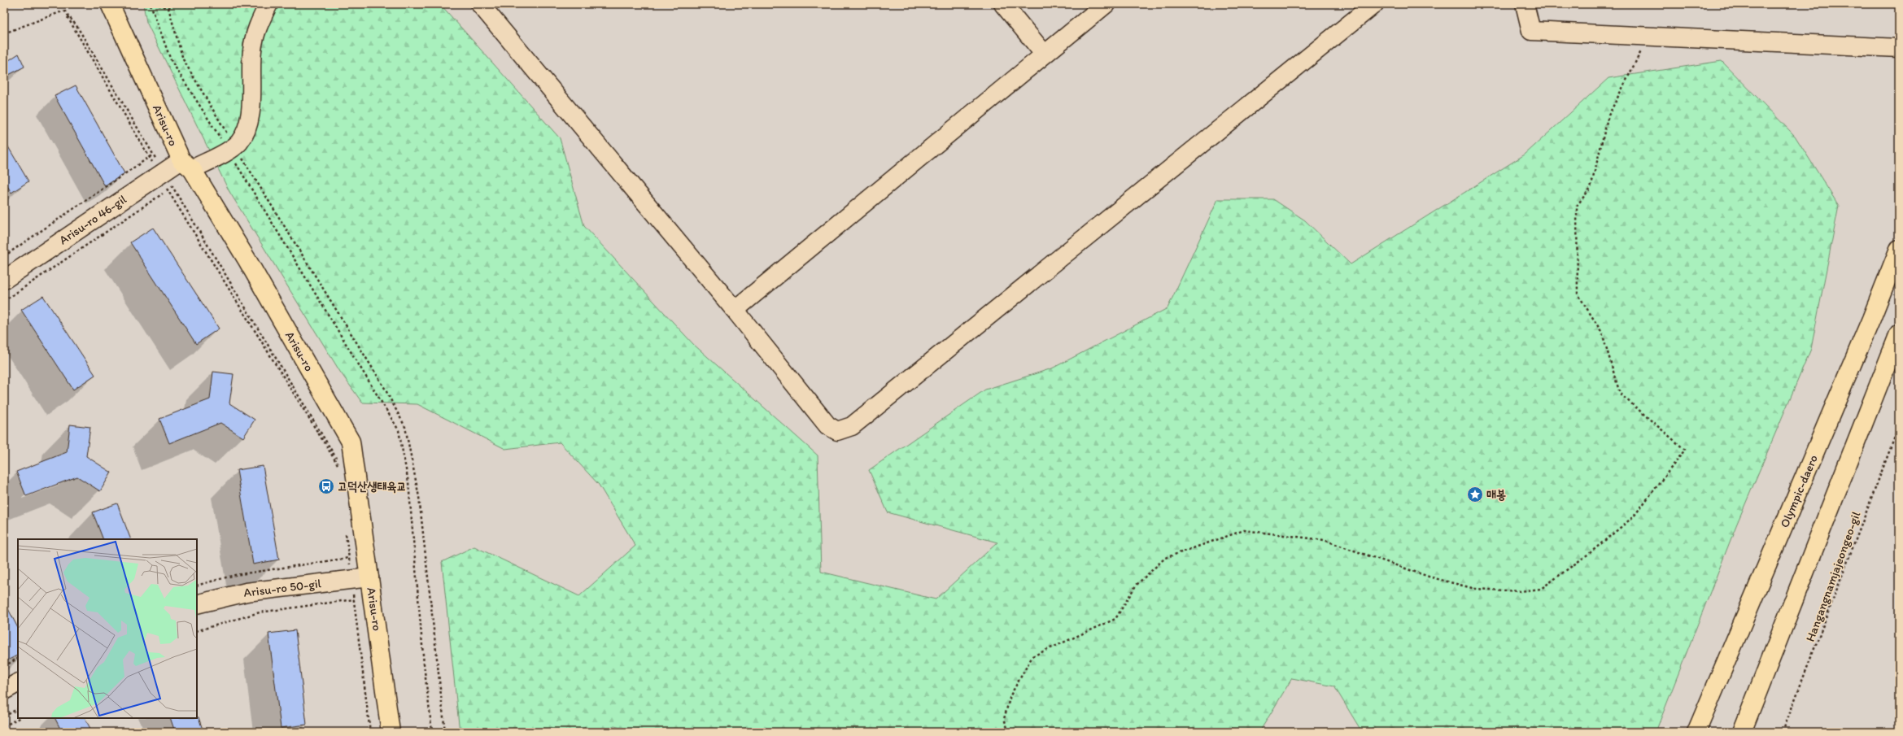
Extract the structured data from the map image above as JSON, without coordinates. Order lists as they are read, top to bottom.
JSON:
{
  "streets": {
    "main road": ["Arisu-ro", "Olympic-daero"],
    "street": ["Arisu-ro 46-gil", "Arisu-ro 50-gil"],
    "path": ["Hangangnamjajeongeo-gil"]
  },
  "crossings": [
    ["Arisu-ro", "Arisu-ro 46-gil"],
    ["Arisu-ro", "Arisu-ro 50-gil"]
  ],
  "places": {
    "bus stop": ["고덕산생태육교"],
    "place": ["매봉"]
  }
}
